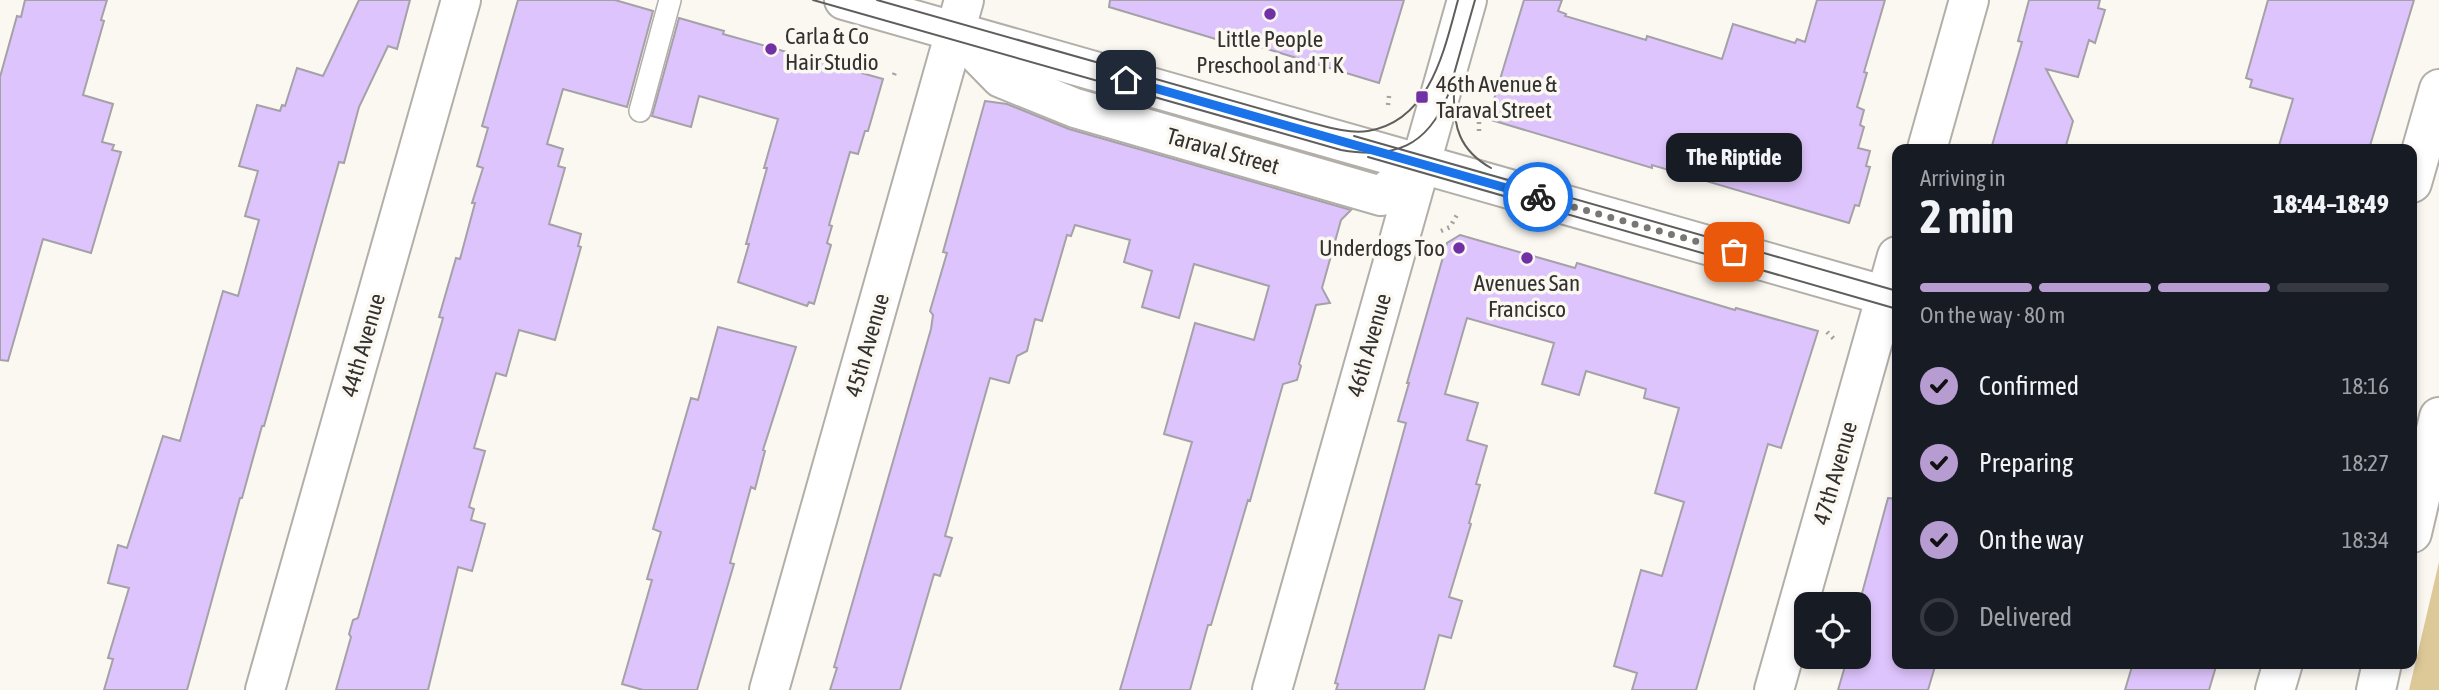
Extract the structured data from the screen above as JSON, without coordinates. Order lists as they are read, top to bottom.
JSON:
{
  "streets": {
    "street": [
      "Taraval Street",
      "44th Avenue",
      "45th Avenue",
      "46th Avenue",
      "47th Avenue"
    ]
  },
  "crossings": [
    ["Taraval Street", "45th Avenue"],
    ["Taraval Street", "46th Avenue"],
    ["Taraval Street", "47th Avenue"]
  ],
  "places": {
    "other": [
      "Little People Preschool and T K",
      "Carla & Co Hair Studio",
      "Underdogs Too",
      "The Riptide",
      "Avenues San Francisco"
    ],
    "transit": ["46th Avenue & Taraval Street"]
  },
  "page": {
    "bubble": "The Riptide",
    "heading": ["2 min", "Arriving in", "18:44–18:49"],
    "bar": "On the way · 80 m",
    "list": [
      ["Confirmed", "18:16"],
      ["Preparing", "18:27"],
      ["On the way", "18:34"],
      "Delivered"
    ]
  }
}
